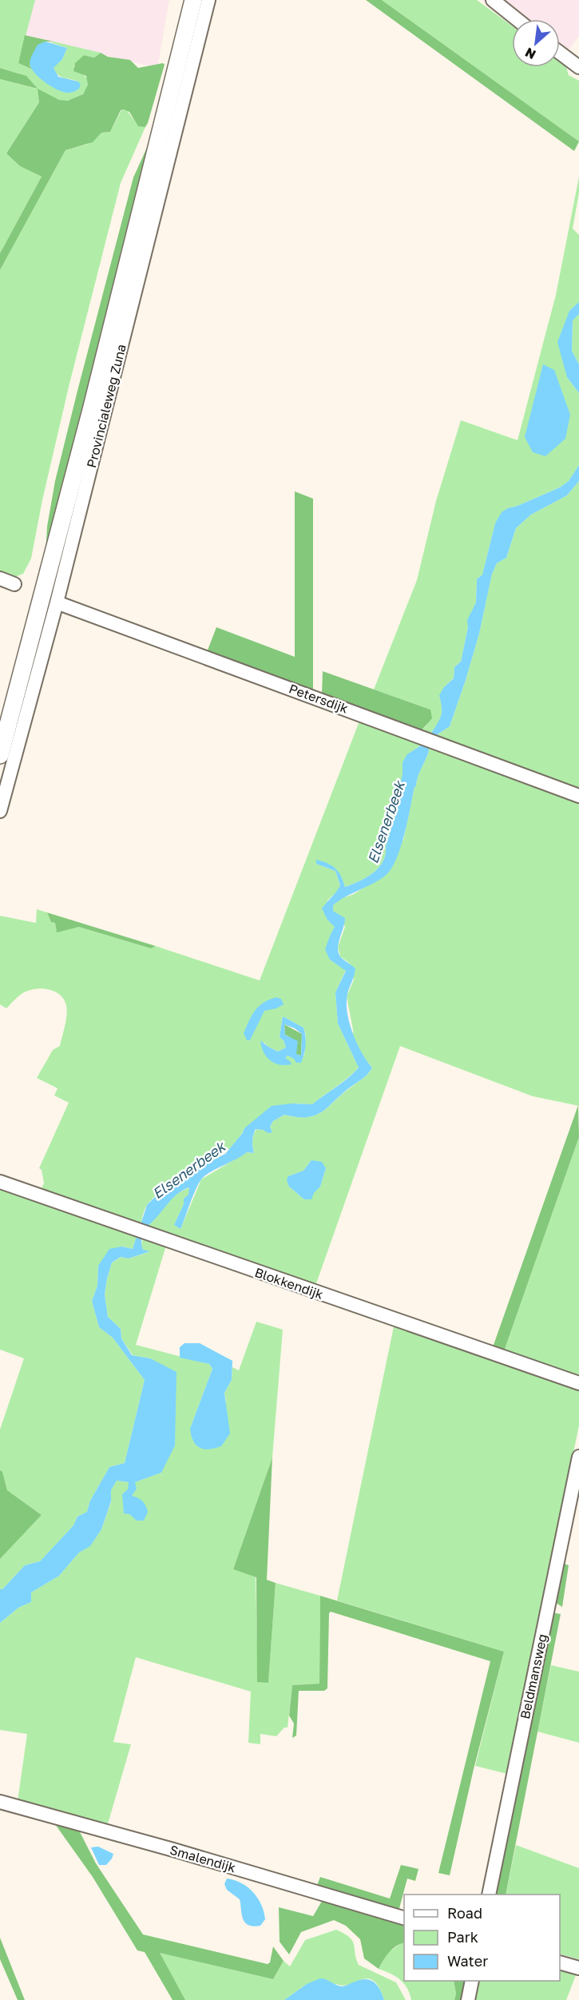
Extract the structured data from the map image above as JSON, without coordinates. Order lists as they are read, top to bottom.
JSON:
{
  "streets": {
    "main road": ["Provincialeweg Zuna"],
    "street": [
      "Petersdijk",
      "Blokkendijk",
      "Beldmansweg",
      "Smalendijk"
    ]
  },
  "crossings": [
    ["Provincialeweg Zuna", "Petersdijk"]
  ],
  "water": ["Elsenerbeek"],
  "legend": ["Road", "Park", "Water"],
  "north": "bottom left"
}
